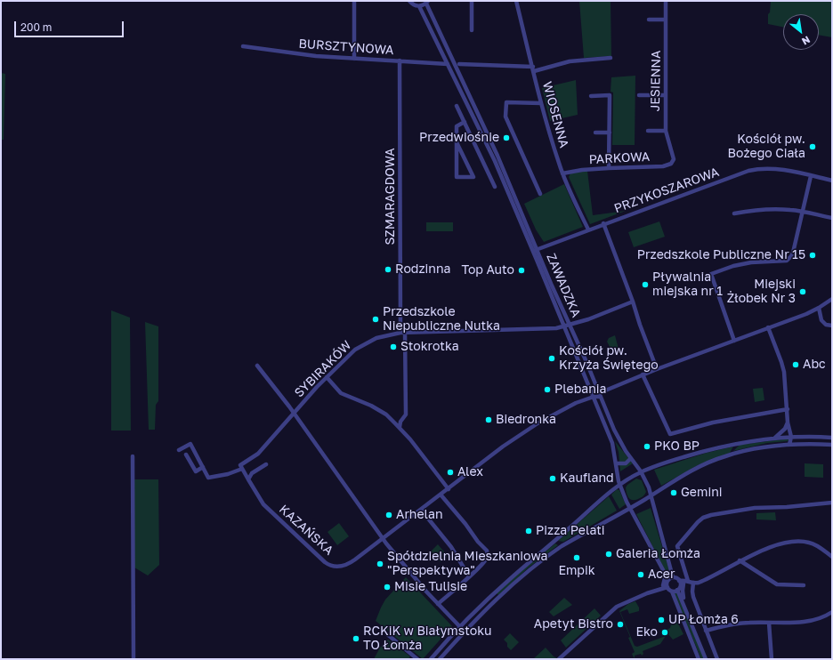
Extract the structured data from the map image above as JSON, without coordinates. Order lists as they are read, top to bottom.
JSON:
{
  "streets": {
    "street": [
      "BURSZTYNOWA",
      "JESIENNA",
      "WIOSENNA",
      "PARKOWA",
      "PRZYKOSZAROWA",
      "SZMARAGDOWA",
      "ZAWADZKA",
      "SYBIRAKÓW",
      "KAZAŃSKA"
    ]
  },
  "crossings": [
    ["BURSZTYNOWA", "SZMARAGDOWA"],
    ["BURSZTYNOWA", "ZAWADZKA"],
    ["JESIENNA", "PARKOWA"],
    ["WIOSENNA", "PARKOWA"],
    ["WIOSENNA", "PRZYKOSZAROWA"],
    ["PRZYKOSZAROWA", "ZAWADZKA"],
    ["SZMARAGDOWA", "SYBIRAKÓW"],
    ["ZAWADZKA", "SYBIRAKÓW"],
    ["ZAWADZKA", "KAZAŃSKA"],
    ["SYBIRAKÓW", "KAZAŃSKA"]
  ],
  "places": [
    "Przedwiośnie",
    "Kościół pw. Bożego Ciała",
    "Przedszkole Publiczne Nr 15",
    "Rodzinna",
    "Top Auto",
    "Pływalnia miejska nr 1",
    "Miejski Żłobek Nr 3",
    "Przedszkole Niepubliczne Nutka",
    "Stokrotka",
    "Kościół pw. Krzyża Świętego",
    "Abc",
    "Plebania",
    "Biedronka",
    "PKO BP",
    "Alex",
    "Kaufland",
    "Gemini",
    "Arhelan",
    "Pizza Pelati",
    "Galeria Łomża",
    "Empik",
    "Spółdzielnia Mieszkaniowa \"Perspektywa\"",
    "Acer",
    "Misie Tulisie",
    "UP Łomża 6",
    "Apetyt Bistro",
    "Eko",
    "RCKiK w Białymstoku TO Łomża"
  ],
  "scale_bar": "200 m",
  "north": "bottom right"
}
